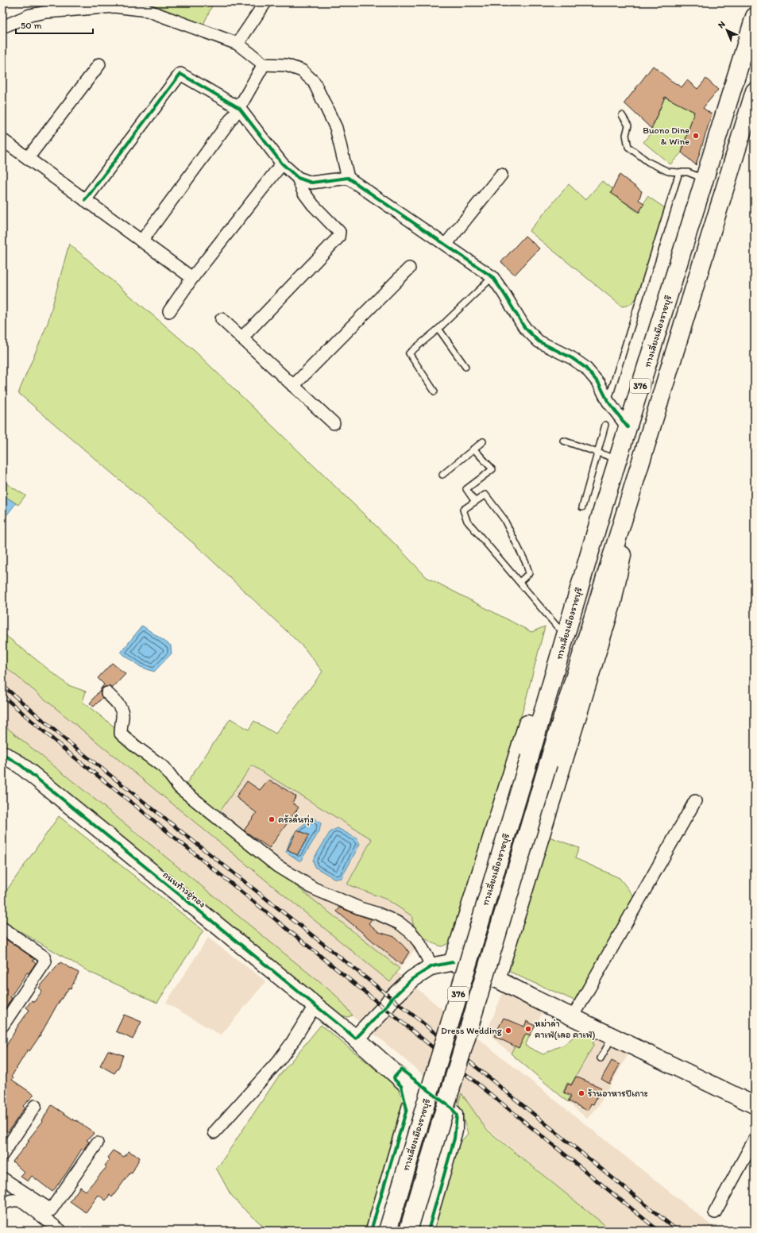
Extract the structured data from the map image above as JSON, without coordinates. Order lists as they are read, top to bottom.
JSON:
{
  "streets": {
    "main road": ["ทางเลี่ยงเมืองราชบุรี", "376"],
    "street": ["ถนนท้าวอู่ทอง"]
  },
  "places": [
    "Buono Dine & Wine",
    "ครัวลั่นทุ่ง",
    "หม่าล่า คาเฟ่(เลอ คาเฟ่)",
    "Dress Wedding",
    "ร้านอาหารปีเถาะ"
  ],
  "scale_bar": "50 m",
  "north": "top left"
}
